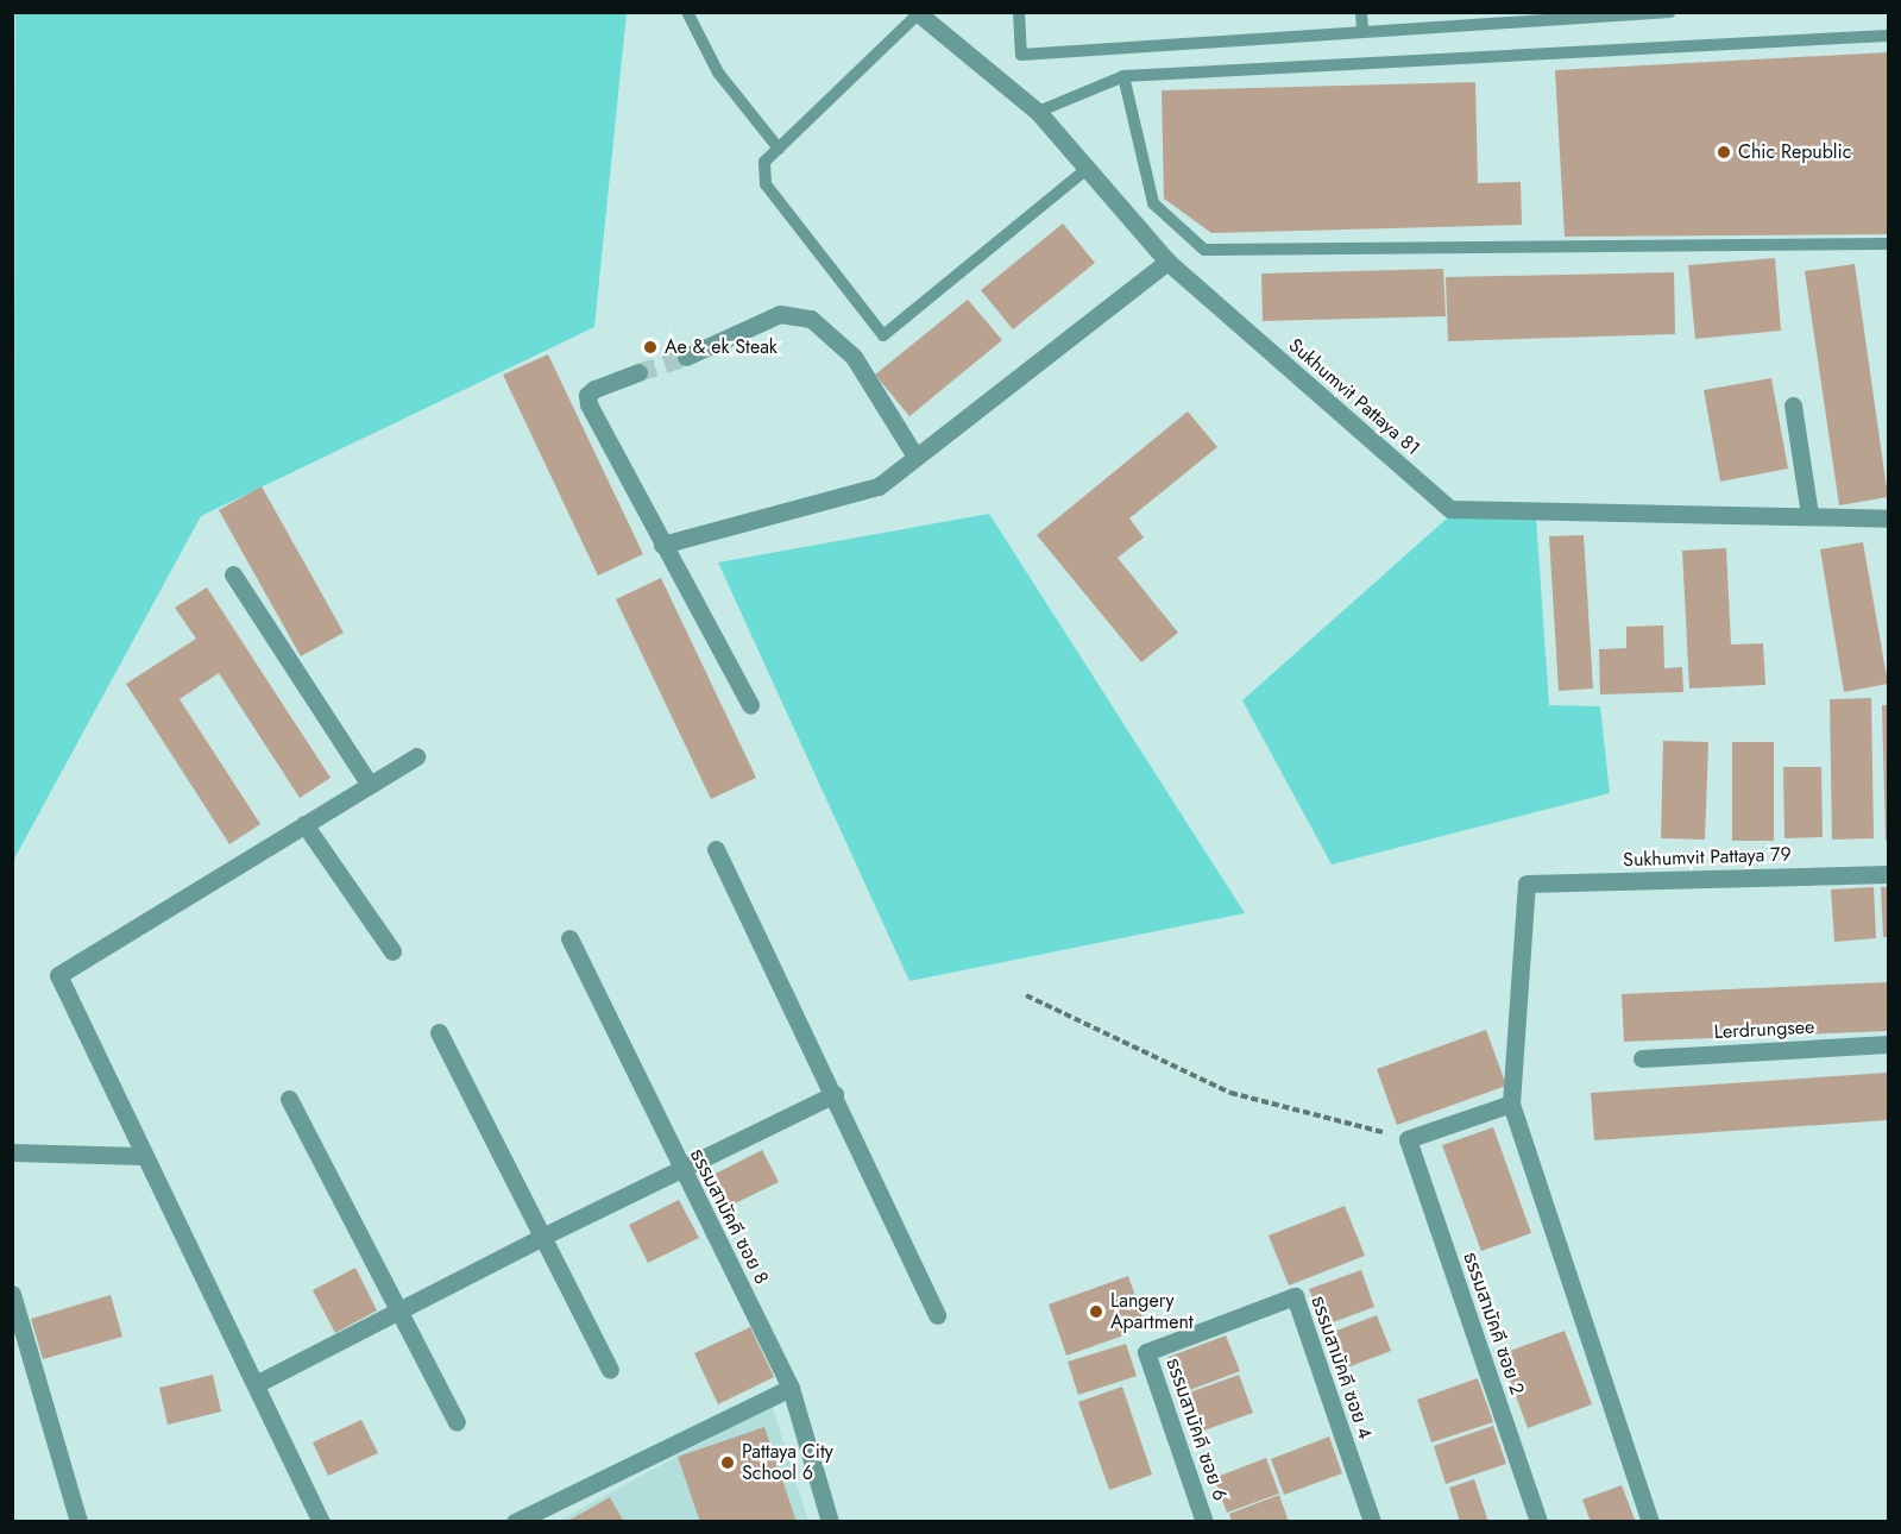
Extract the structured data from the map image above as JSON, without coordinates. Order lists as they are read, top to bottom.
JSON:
{
  "streets": {
    "street": [
      "Sukhumvit Pattaya 81",
      "Sukhumvit Pattaya 79",
      "Lerdrungsee",
      "ธรรมสามัคคี ซอย 8",
      "ธรรมสามัคคี ซอย 2",
      "ธรรมสามัคคี ซอย 4",
      "ธรรมสามัคคี ซอย 6"
    ]
  },
  "crossings": [
    ["ธรรมสามัคคี ซอย 4", "ธรรมสามัคคี ซอย 6"]
  ],
  "places": [
    "Chic Republic",
    "Ae & ek Steak",
    "Langery Apartment",
    "Pattaya City School 6"
  ]
}
